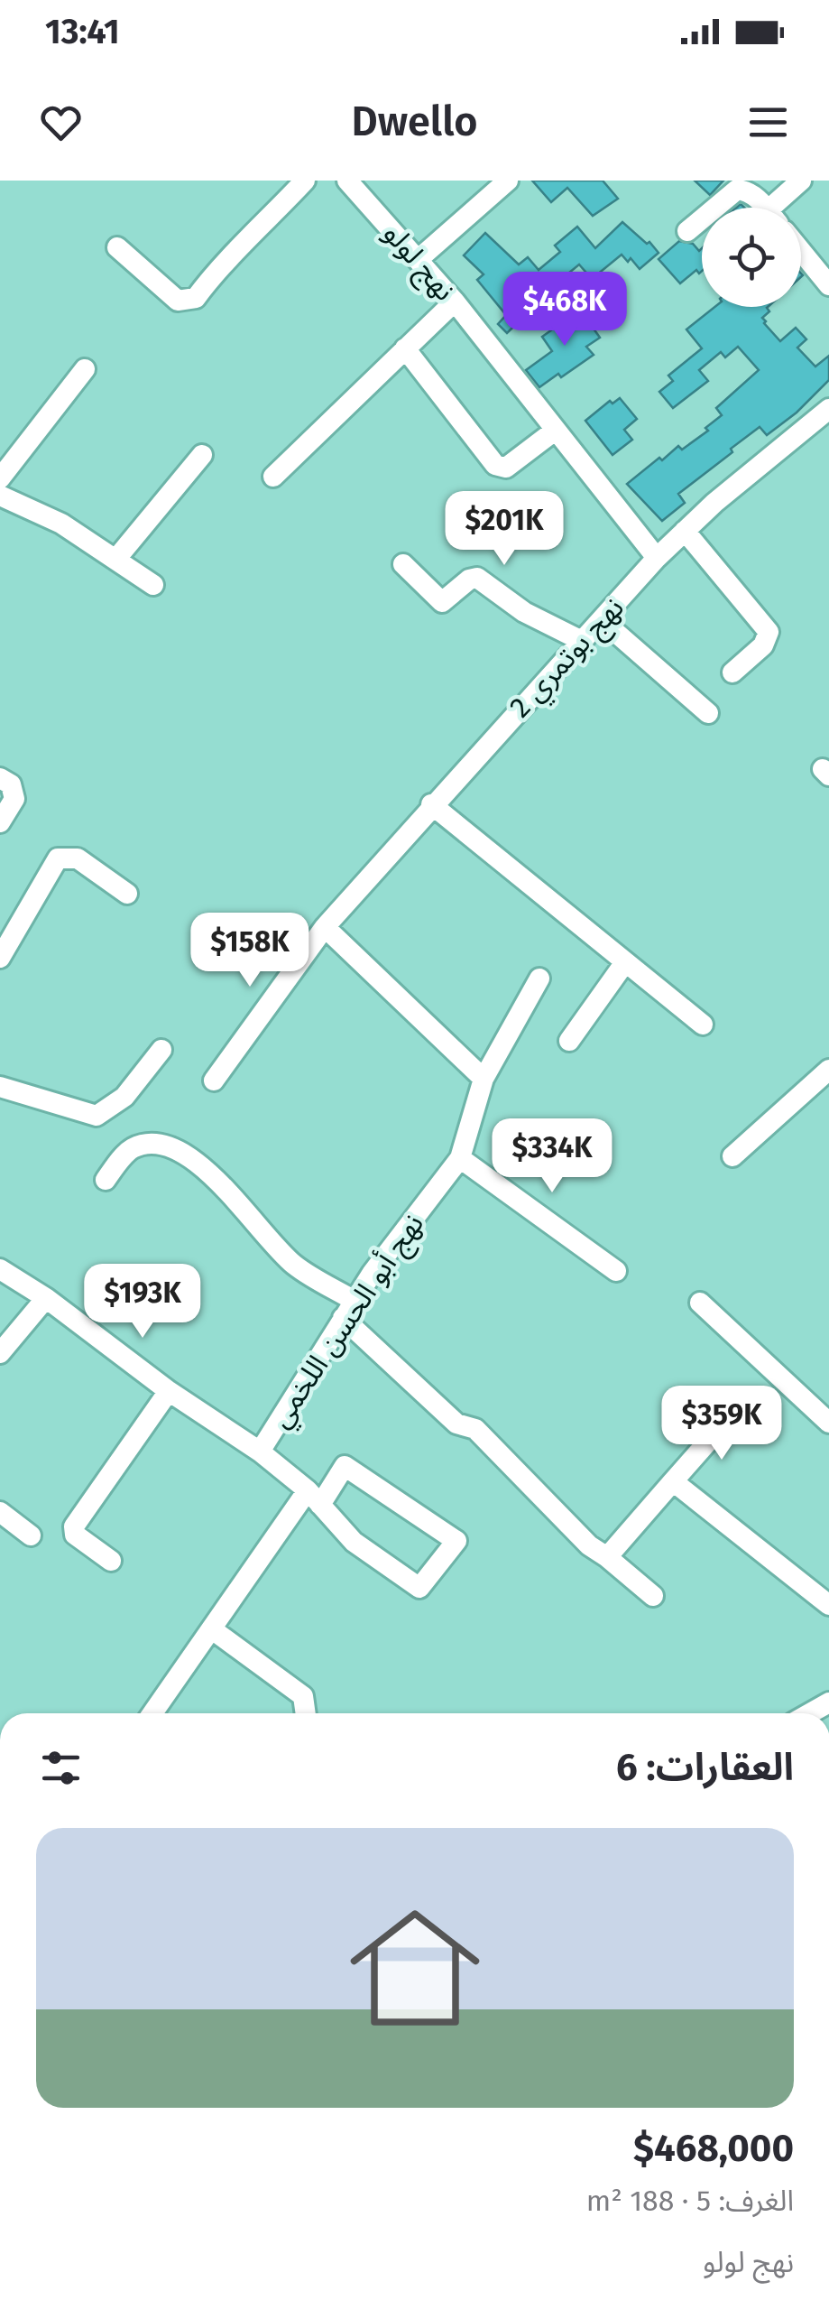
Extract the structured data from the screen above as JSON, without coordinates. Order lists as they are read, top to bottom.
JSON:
{
  "streets": {
    "street": ["نهج لولو", "نهج بوتمري 2", "نهج أبو الحسن اللخمي"]
  },
  "crossings": [
    ["نهج لولو", "نهج بوتمري 2"]
  ],
  "page": {
    "status": "13:41",
    "header": "Dwello",
    "price": [
      "$468K",
      "$201K",
      "$158K",
      "$334K",
      "$193K",
      "$359K"
    ],
    "heading": "العقارات: 6",
    "list": [
      {
        "name": "$468,000",
        "note": "الغرف: 5 · 188 m² · نهج لولو"
      }
    ]
  }
}
